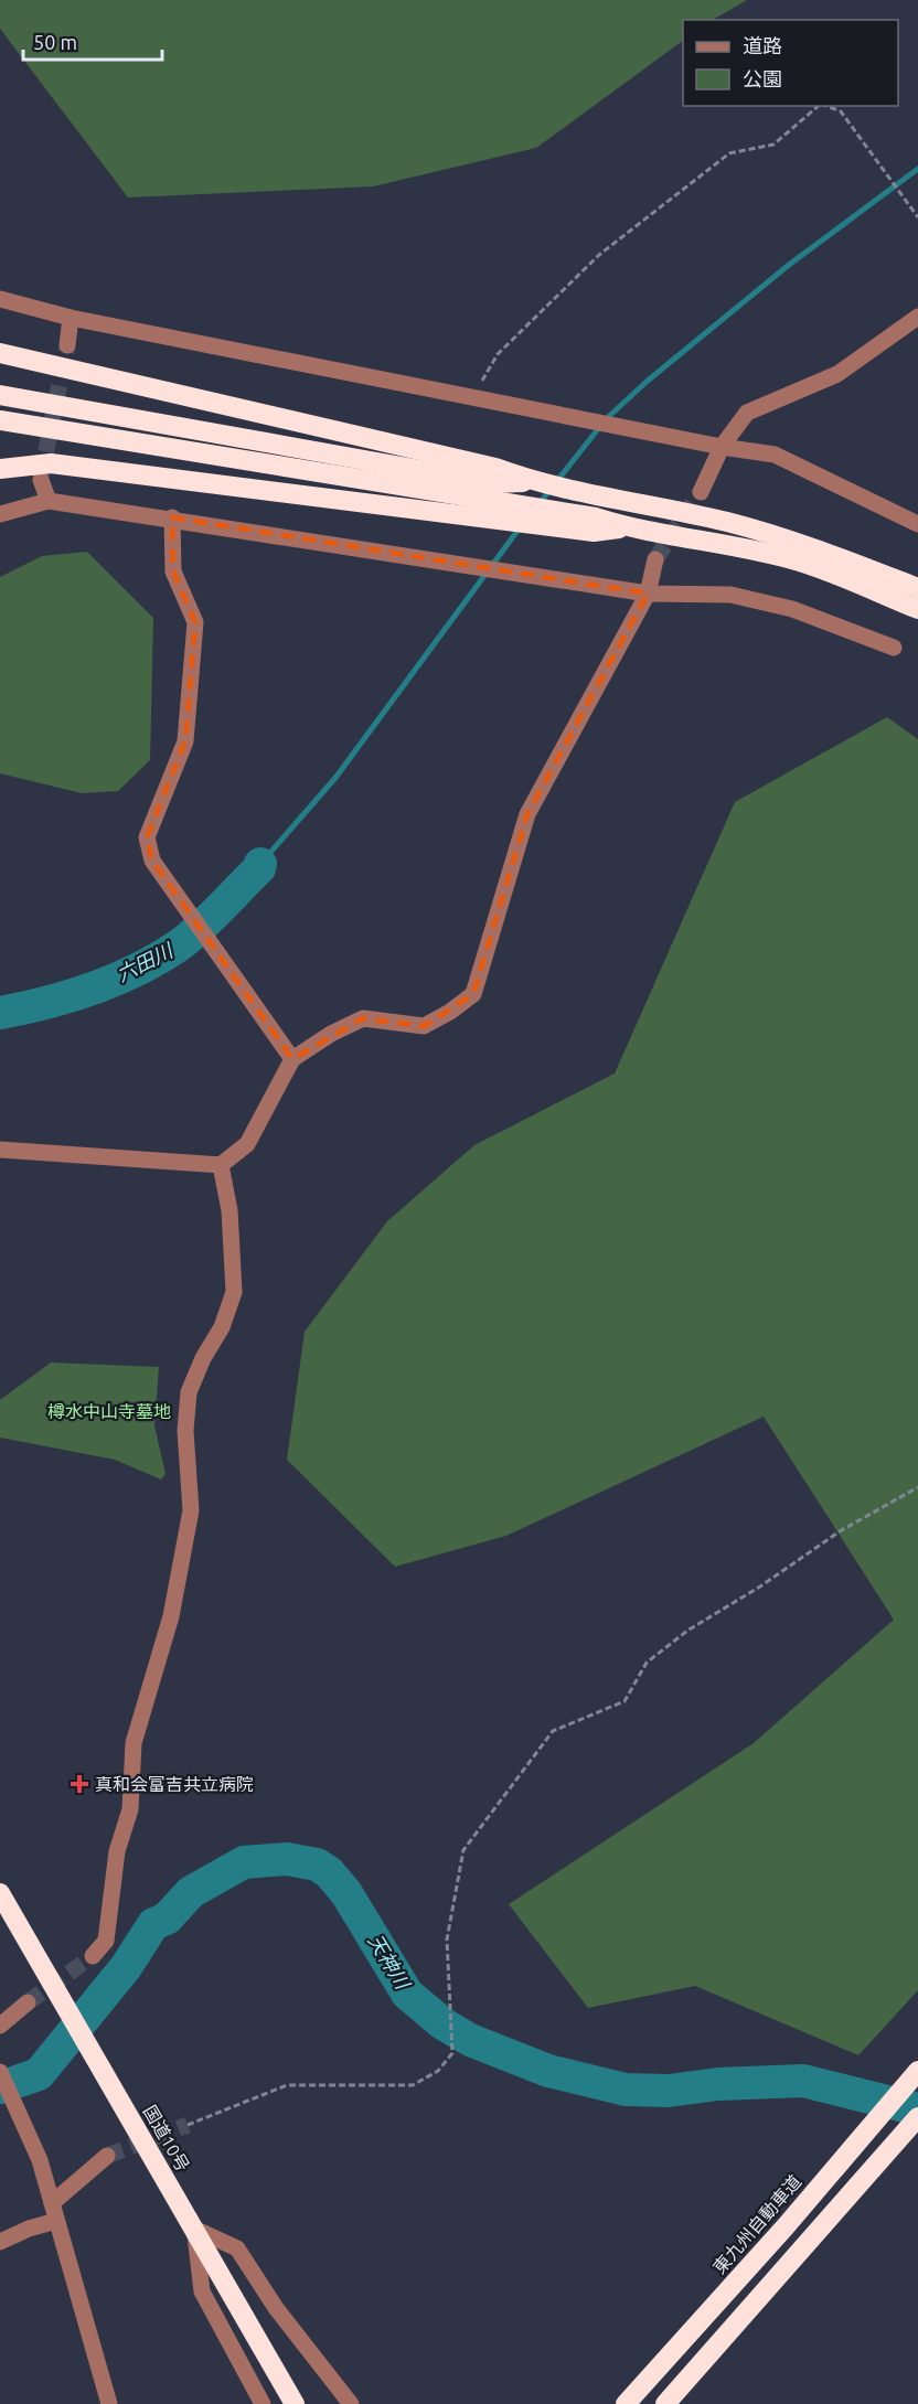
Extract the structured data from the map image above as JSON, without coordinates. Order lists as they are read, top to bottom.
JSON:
{
  "streets": {
    "highway": ["国道10号", "東九州自動車道"]
  },
  "water": ["六田川", "天神川"],
  "parks": ["樽水中山寺墓地"],
  "places": {
    "health": ["真和会富吉共立病院"]
  },
  "legend": ["道路", "公園"],
  "scale_bar": "50 m"
}
